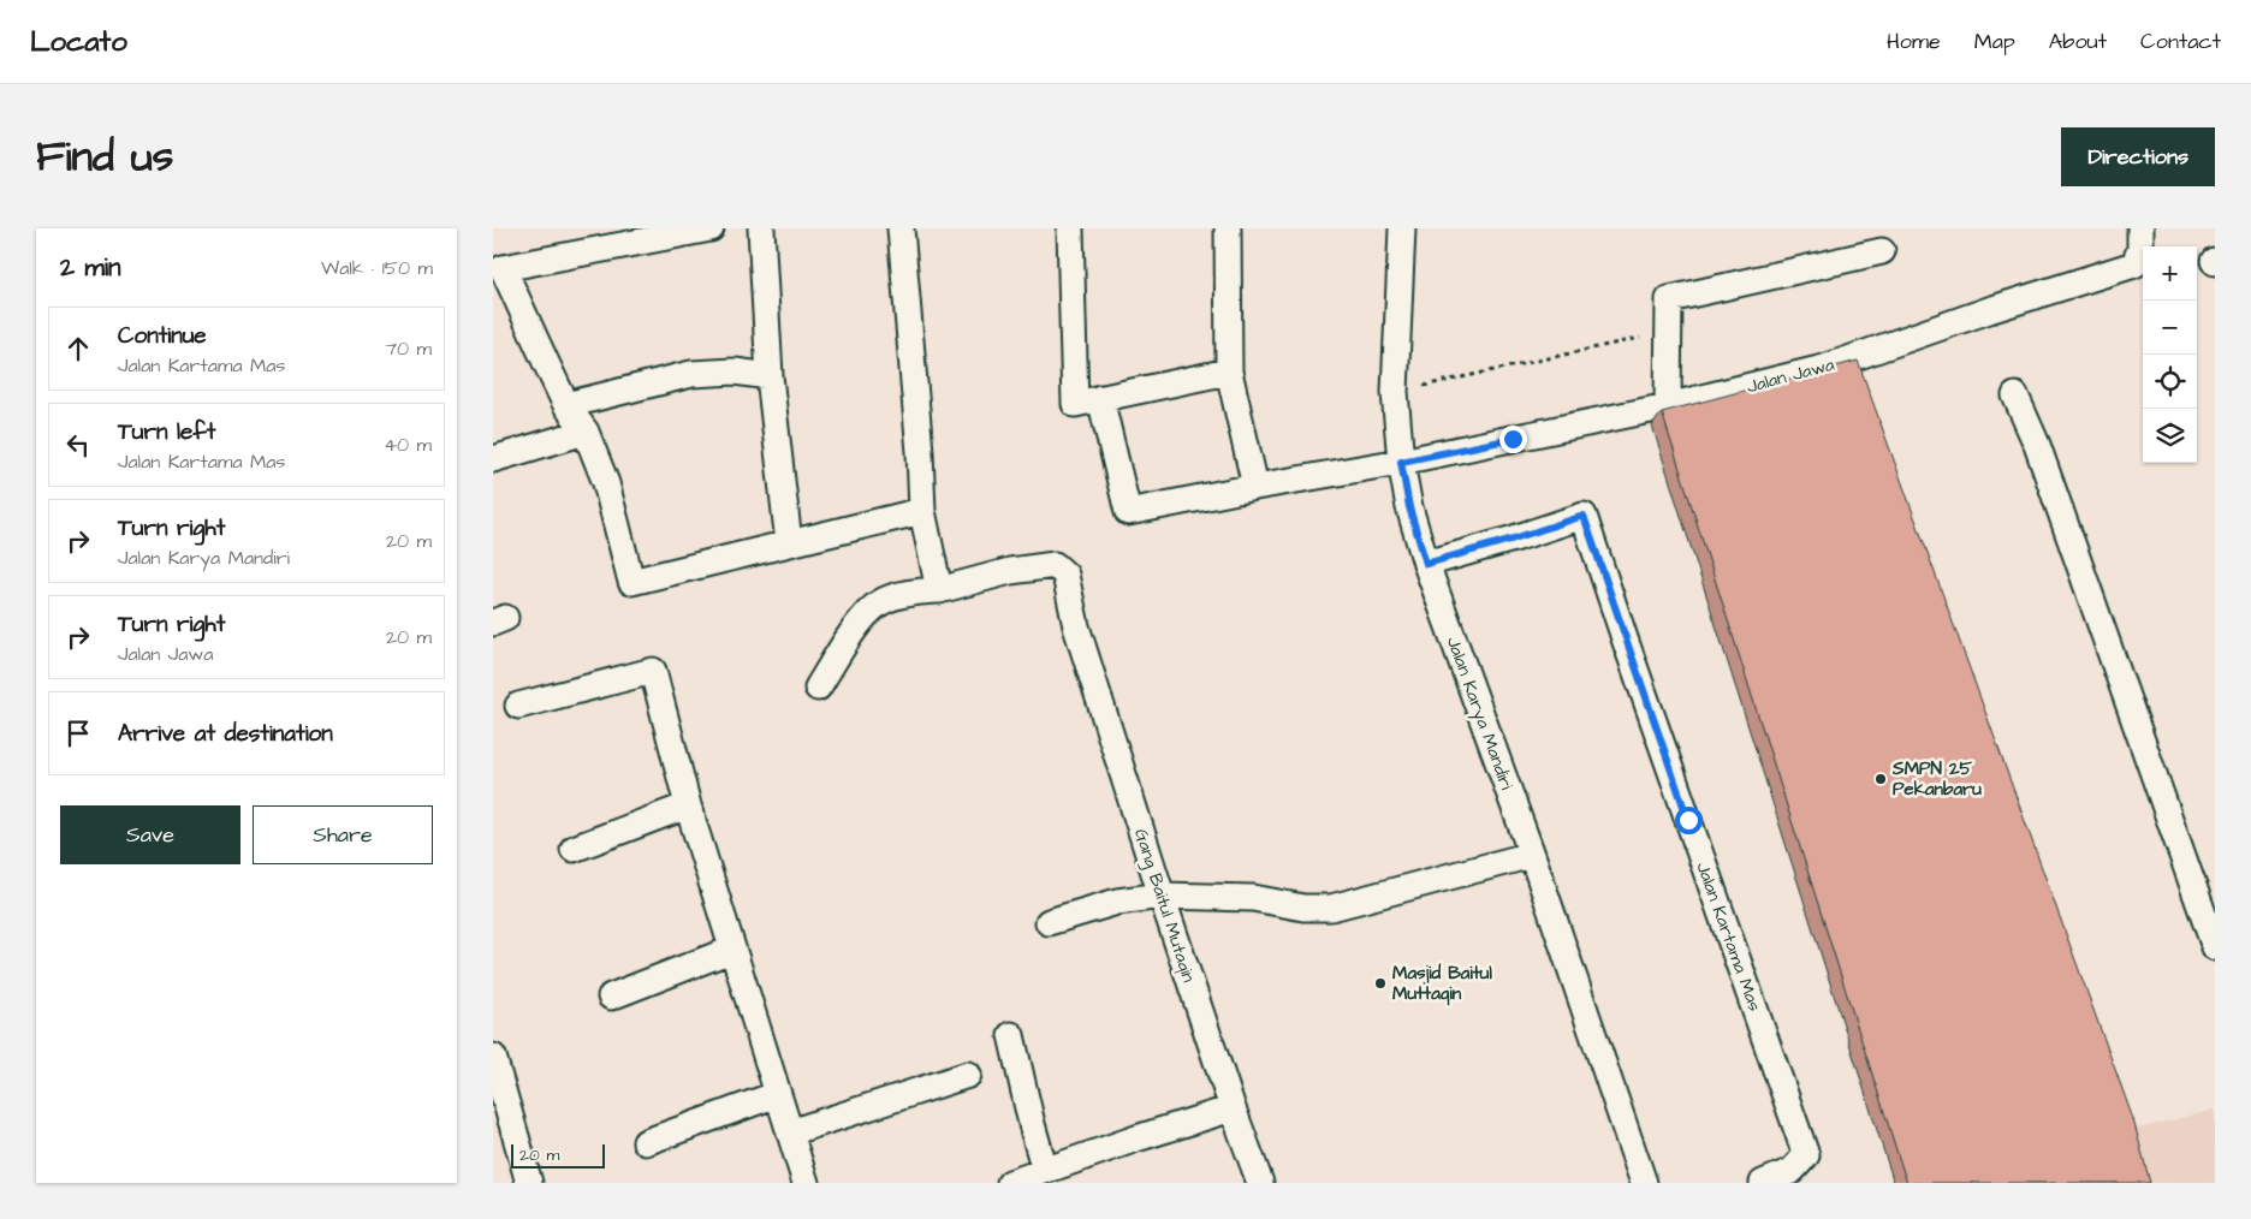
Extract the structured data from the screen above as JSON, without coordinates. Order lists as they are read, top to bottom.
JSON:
{
  "streets": {
    "street": [
      "Jalan Jawa",
      "Jalan Karya Mandiri",
      "Gang Baitul Mutaqin",
      "Jalan Kartama Mas"
    ]
  },
  "crossings": [
    ["Jalan Jawa", "Jalan Karya Mandiri"],
    ["Jalan Karya Mandiri", "Jalan Kartama Mas"]
  ],
  "places": ["SMPN 25 Pekanbaru", "Masjid Baitul Muttaqin"],
  "scale_bar": "20 m",
  "page": {
    "header": "Locato",
    "nav": [
      "Home",
      "Map",
      "About",
      "Contact"
    ],
    "title": "Find us",
    "buttons": [
      "Directions",
      ["Save", "Share"]
    ],
    "heading": ["2 min", "Walk · 150 m"],
    "map_buttons": ["+", "−"],
    "list": [
      ["Continue", "Jalan Kartama Mas", "70 m"],
      ["Turn left", "Jalan Kartama Mas", "40 m"],
      ["Turn right", "Jalan Karya Mandiri", "20 m"],
      ["Turn right", "Jalan Jawa", "20 m"],
      "Arrive at destination"
    ],
    "scale": "20 m"
  }
}
